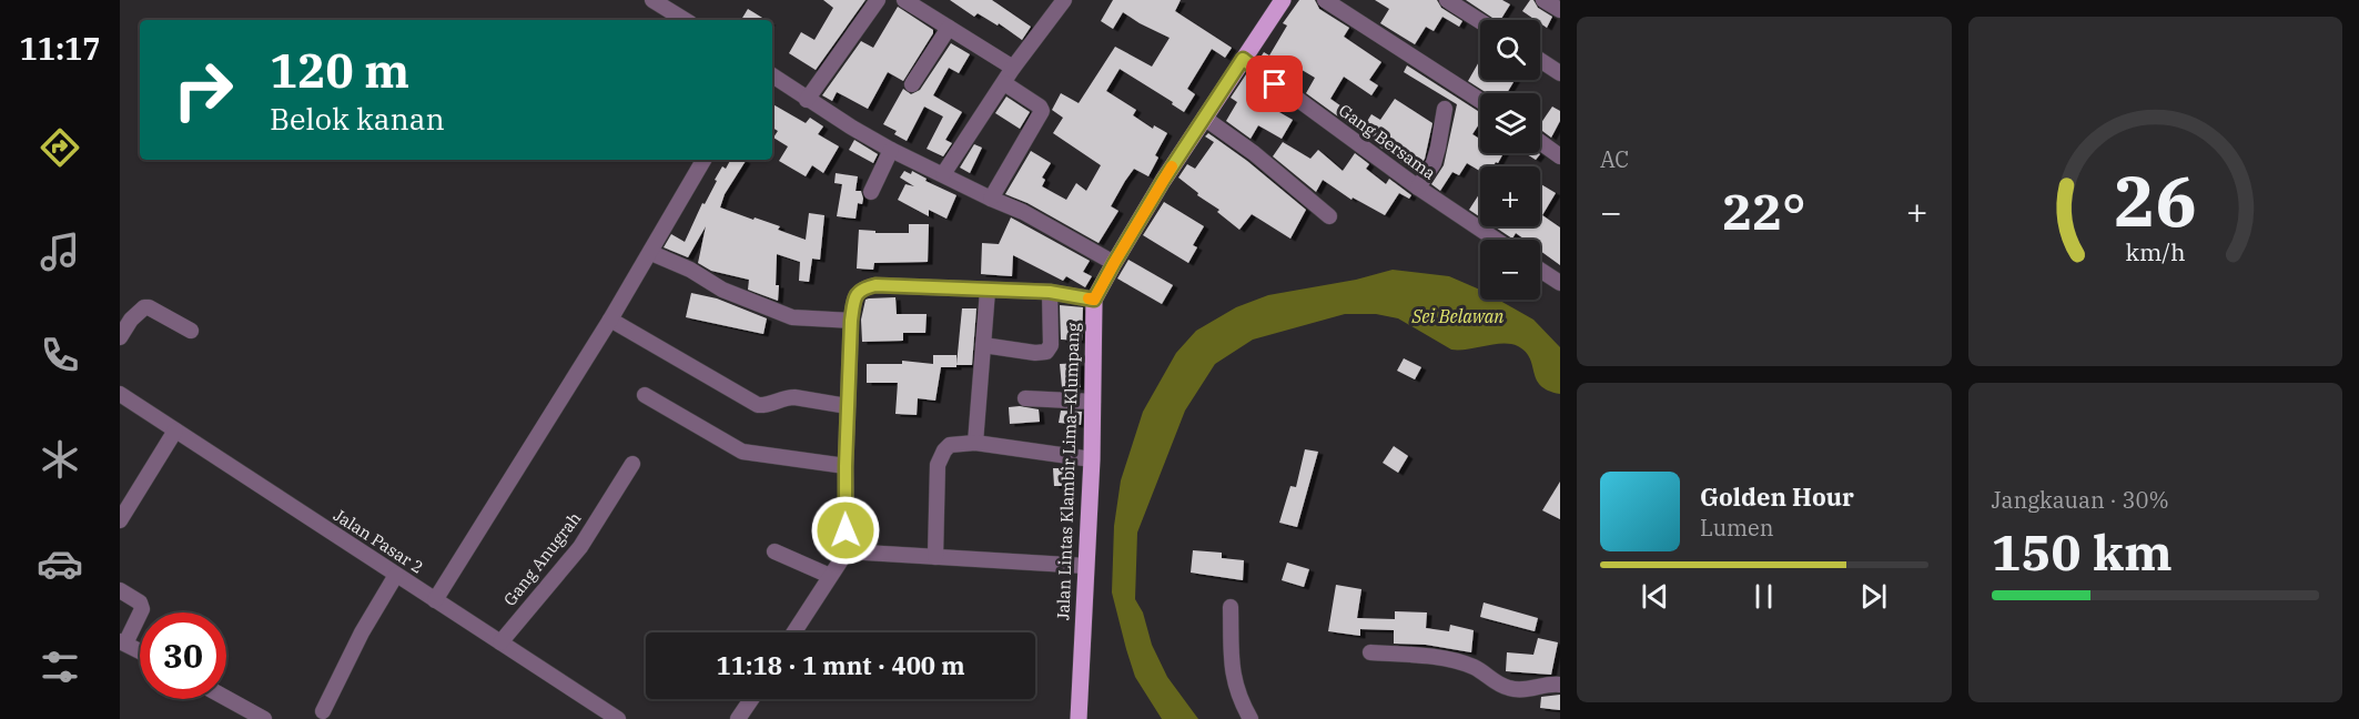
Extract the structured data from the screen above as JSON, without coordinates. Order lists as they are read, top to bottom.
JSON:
{
  "streets": {
    "main road": ["Jalan Lintas Klambir Lima–Klumpang"],
    "street": ["Gang Bersama", "Jalan Pasar 2", "Gang Anugrah"]
  },
  "crossings": [
    ["Gang Bersama", "Jalan Lintas Klambir Lima–Klumpang"],
    ["Jalan Pasar 2", "Gang Anugrah"]
  ],
  "water": ["Sei Belawan"],
  "page": {
    "tabs": "11:17",
    "tile": [
      "AC",
      ["Jangkauan · 30%", "150 km"]
    ],
    "map_buttons": ["+", "−"],
    "turn": ["120 m", "Belok kanan"],
    "heat": ["−", "22°", "+"],
    "song": ["Golden Hour", "Lumen"],
    "limit": "30",
    "trip": "11:18 · 1 mnt · 400 m",
    "gauge": ["26", "km/h"]
  }
}
